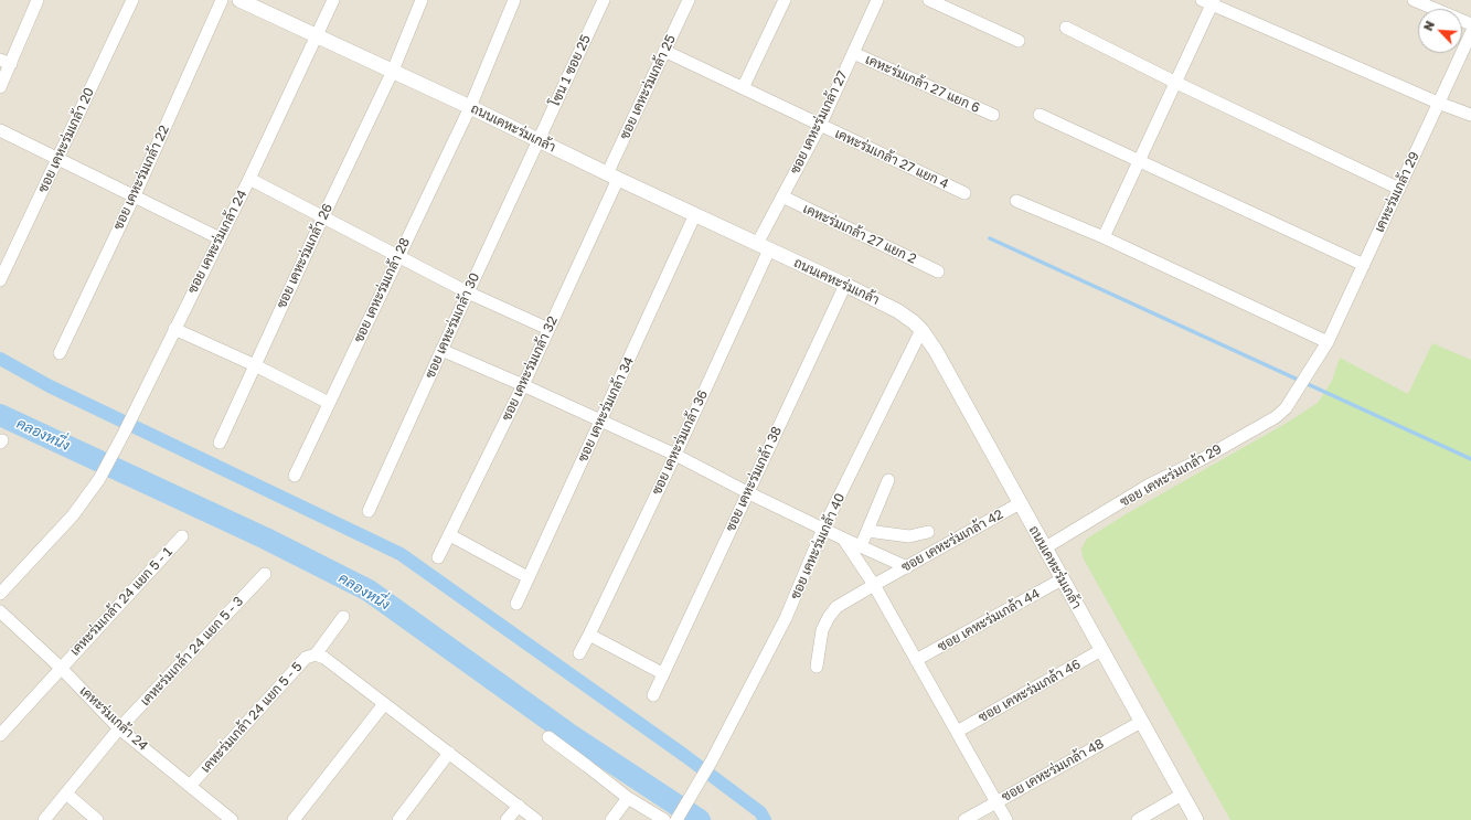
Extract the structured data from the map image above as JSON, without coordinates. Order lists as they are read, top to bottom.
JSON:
{
  "streets": {
    "street": [
      "โซน 1 ซอย 25",
      "เคหะร่มเกล้า 27 แยก 6",
      "ซอย เคหะร่มเกล้า 25",
      "ซอย เคหะร่มเกล้า 27",
      "ถนนเคหะร่มเกล้า",
      "ซอย เคหะร่มเกล้า 20",
      "เคหะร่มเกล้า 27 แยก 4",
      "ซอย เคหะร่มเกล้า 22",
      "เคหะร่มเกล้า 29",
      "เคหะร่มเกล้า 27 แยก 2",
      "ซอย เคหะร่มเกล้า 24",
      "ซอย เคหะร่มเกล้า 26",
      "ซอย เคหะร่มเกล้า 28",
      "ซอย เคหะร่มเกล้า 30",
      "ซอย เคหะร่มเกล้า 32",
      "ซอย เคหะร่มเกล้า 34",
      "ซอย เคหะร่มเกล้า 36",
      "ซอย เคหะร่มเกล้า 29",
      "ซอย เคหะร่มเกล้า 38",
      "ซอย เคหะร่มเกล้า 42",
      "ซอย เคหะร่มเกล้า 40",
      "เคหะร่มเกล้า 24 แยก 5 - 1",
      "ซอย เคหะร่มเกล้า 44",
      "เคหะร่มเกล้า 24 แยก 5 - 3",
      "ซอย เคหะร่มเกล้า 46",
      "เคหะร่มเกล้า 24 แยก 5 - 5",
      "เคหะร่มเกล้า 24",
      "ซอย เคหะร่มเกล้า 48"
    ]
  },
  "crossings": [
    ["โซน 1 ซอย 25", "ถนนเคหะร่มเกล้า"],
    ["โซน 1 ซอย 25", "ซอย เคหะร่มเกล้า 30"],
    ["เคหะร่มเกล้า 27 แยก 6", "ซอย เคหะร่มเกล้า 27"],
    ["ซอย เคหะร่มเกล้า 25", "ถนนเคหะร่มเกล้า"],
    ["ซอย เคหะร่มเกล้า 25", "เคหะร่มเกล้า 27 แยก 4"],
    ["ซอย เคหะร่มเกล้า 25", "ซอย เคหะร่มเกล้า 32"],
    ["ซอย เคหะร่มเกล้า 27", "ถนนเคหะร่มเกล้า"],
    ["ซอย เคหะร่มเกล้า 27", "เคหะร่มเกล้า 27 แยก 4"],
    ["ซอย เคหะร่มเกล้า 27", "เคหะร่มเกล้า 27 แยก 2"],
    ["ซอย เคหะร่มเกล้า 27", "ซอย เคหะร่มเกล้า 36"],
    ["ถนนเคหะร่มเกล้า", "ซอย เคหะร่มเกล้า 24"],
    ["ถนนเคหะร่มเกล้า", "ซอย เคหะร่มเกล้า 26"],
    ["ถนนเคหะร่มเกล้า", "ซอย เคหะร่มเกล้า 28"],
    ["ถนนเคหะร่มเกล้า", "ซอย เคหะร่มเกล้า 30"],
    ["ถนนเคหะร่มเกล้า", "ซอย เคหะร่มเกล้า 32"],
    ["ถนนเคหะร่มเกล้า", "ซอย เคหะร่มเกล้า 34"],
    ["ถนนเคหะร่มเกล้า", "ซอย เคหะร่มเกล้า 36"],
    ["ถนนเคหะร่มเกล้า", "ซอย เคหะร่มเกล้า 29"],
    ["ถนนเคหะร่มเกล้า", "ซอย เคหะร่มเกล้า 38"],
    ["ถนนเคหะร่มเกล้า", "ซอย เคหะร่มเกล้า 42"],
    ["ถนนเคหะร่มเกล้า", "ซอย เคหะร่มเกล้า 40"],
    ["ถนนเคหะร่มเกล้า", "ซอย เคหะร่มเกล้า 44"],
    ["ถนนเคหะร่มเกล้า", "ซอย เคหะร่มเกล้า 46"],
    ["ถนนเคหะร่มเกล้า", "ซอย เคหะร่มเกล้า 48"],
    ["เคหะร่มเกล้า 29", "ซอย เคหะร่มเกล้า 29"],
    ["เคหะร่มเกล้า 24 แยก 5 - 1", "เคหะร่มเกล้า 24"],
    ["เคหะร่มเกล้า 24 แยก 5 - 3", "เคหะร่มเกล้า 24"],
    ["เคหะร่มเกล้า 24 แยก 5 - 5", "เคหะร่มเกล้า 24"]
  ],
  "water": ["คลองหนึ่ง"],
  "north": "top left"
}
